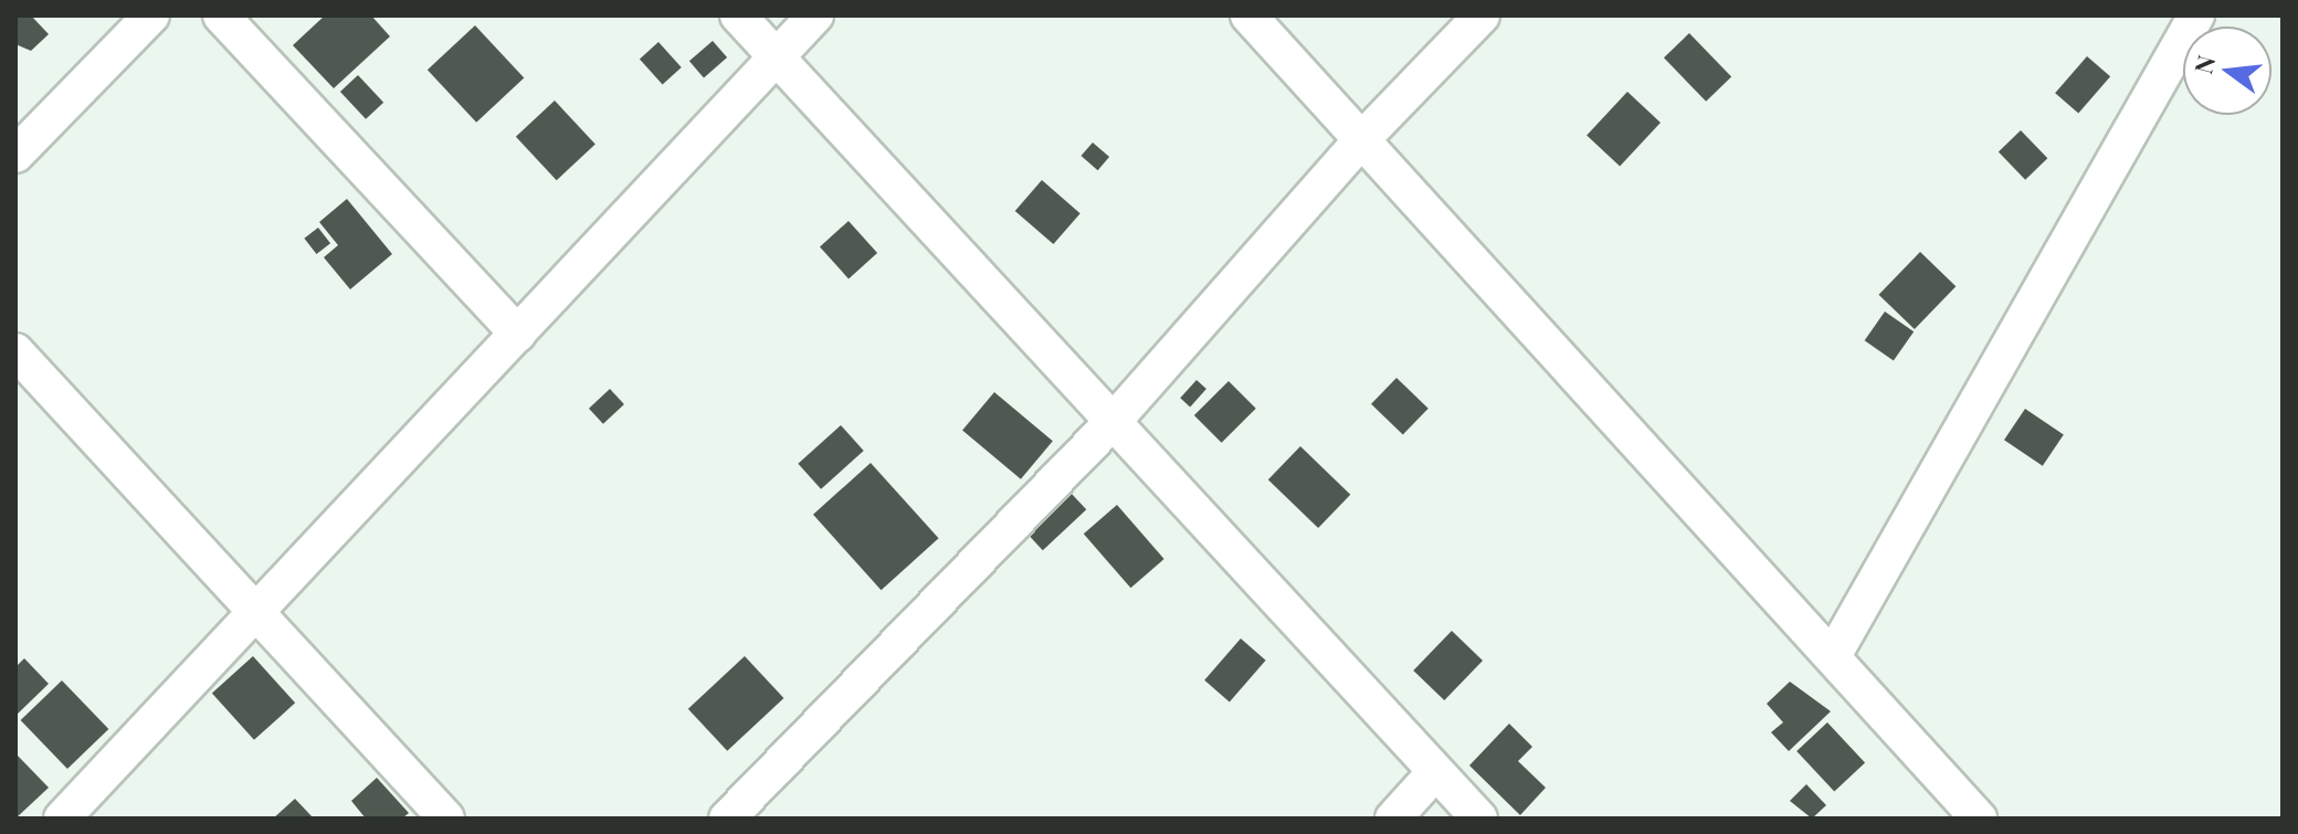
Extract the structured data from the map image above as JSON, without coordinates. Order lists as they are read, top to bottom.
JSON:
{
  "north": "left"
}
